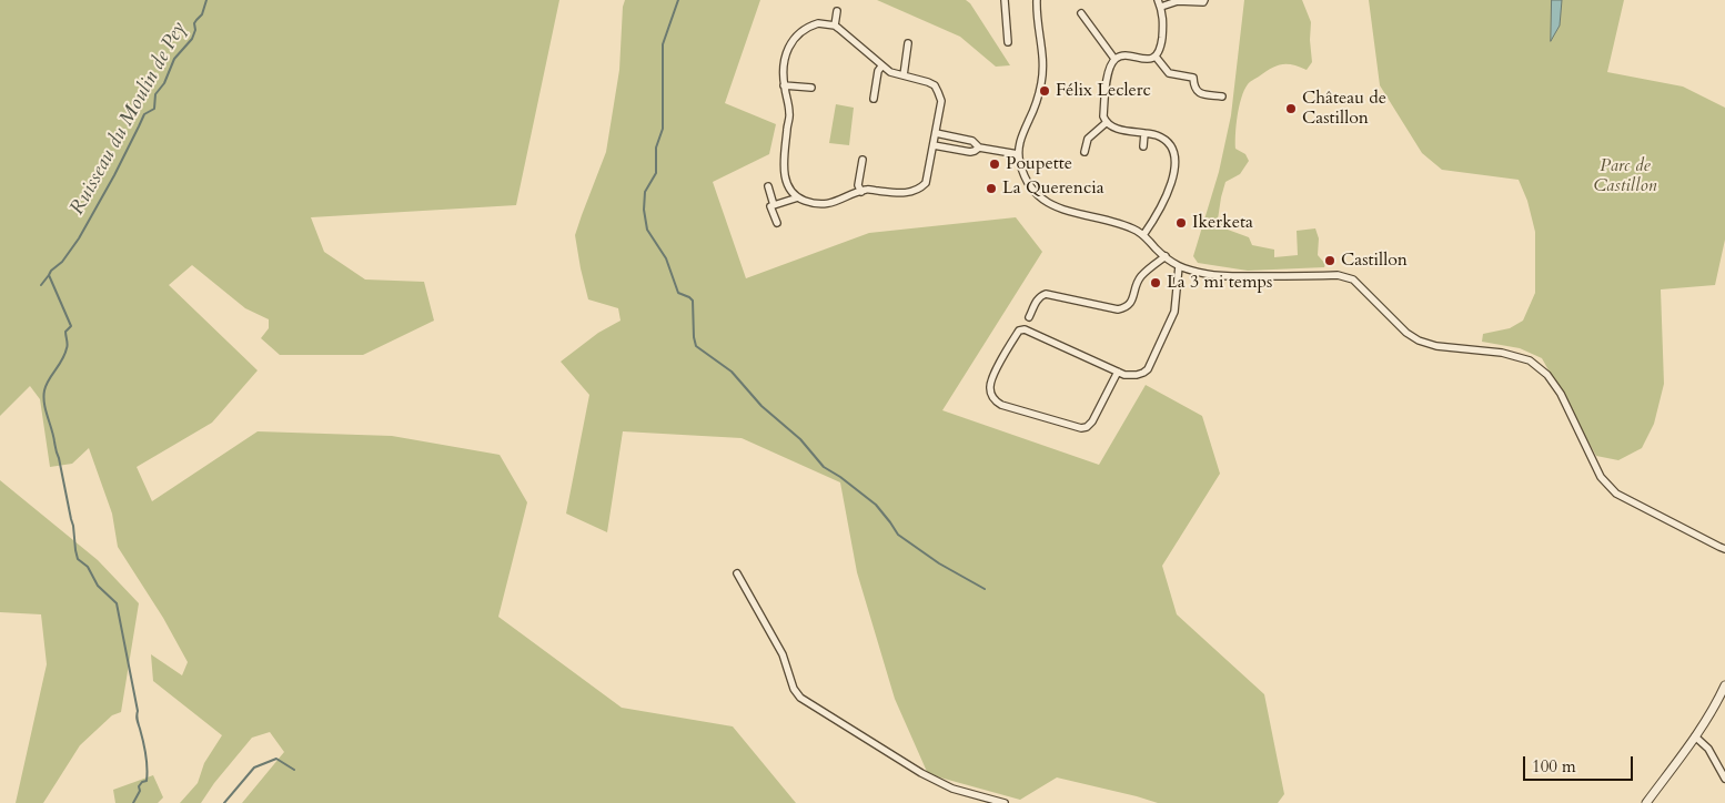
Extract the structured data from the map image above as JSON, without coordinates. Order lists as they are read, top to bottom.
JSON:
{
  "water": ["Ruisseau du Moulin de Pey"],
  "parks": ["Parc de Castillon"],
  "places": [
    "Félix Leclerc",
    "Château de Castillon",
    "Poupette",
    "La Querencia",
    "Ikerketa",
    "Castillon",
    "La 3 mi temps"
  ],
  "scale_bar": "100 m"
}
